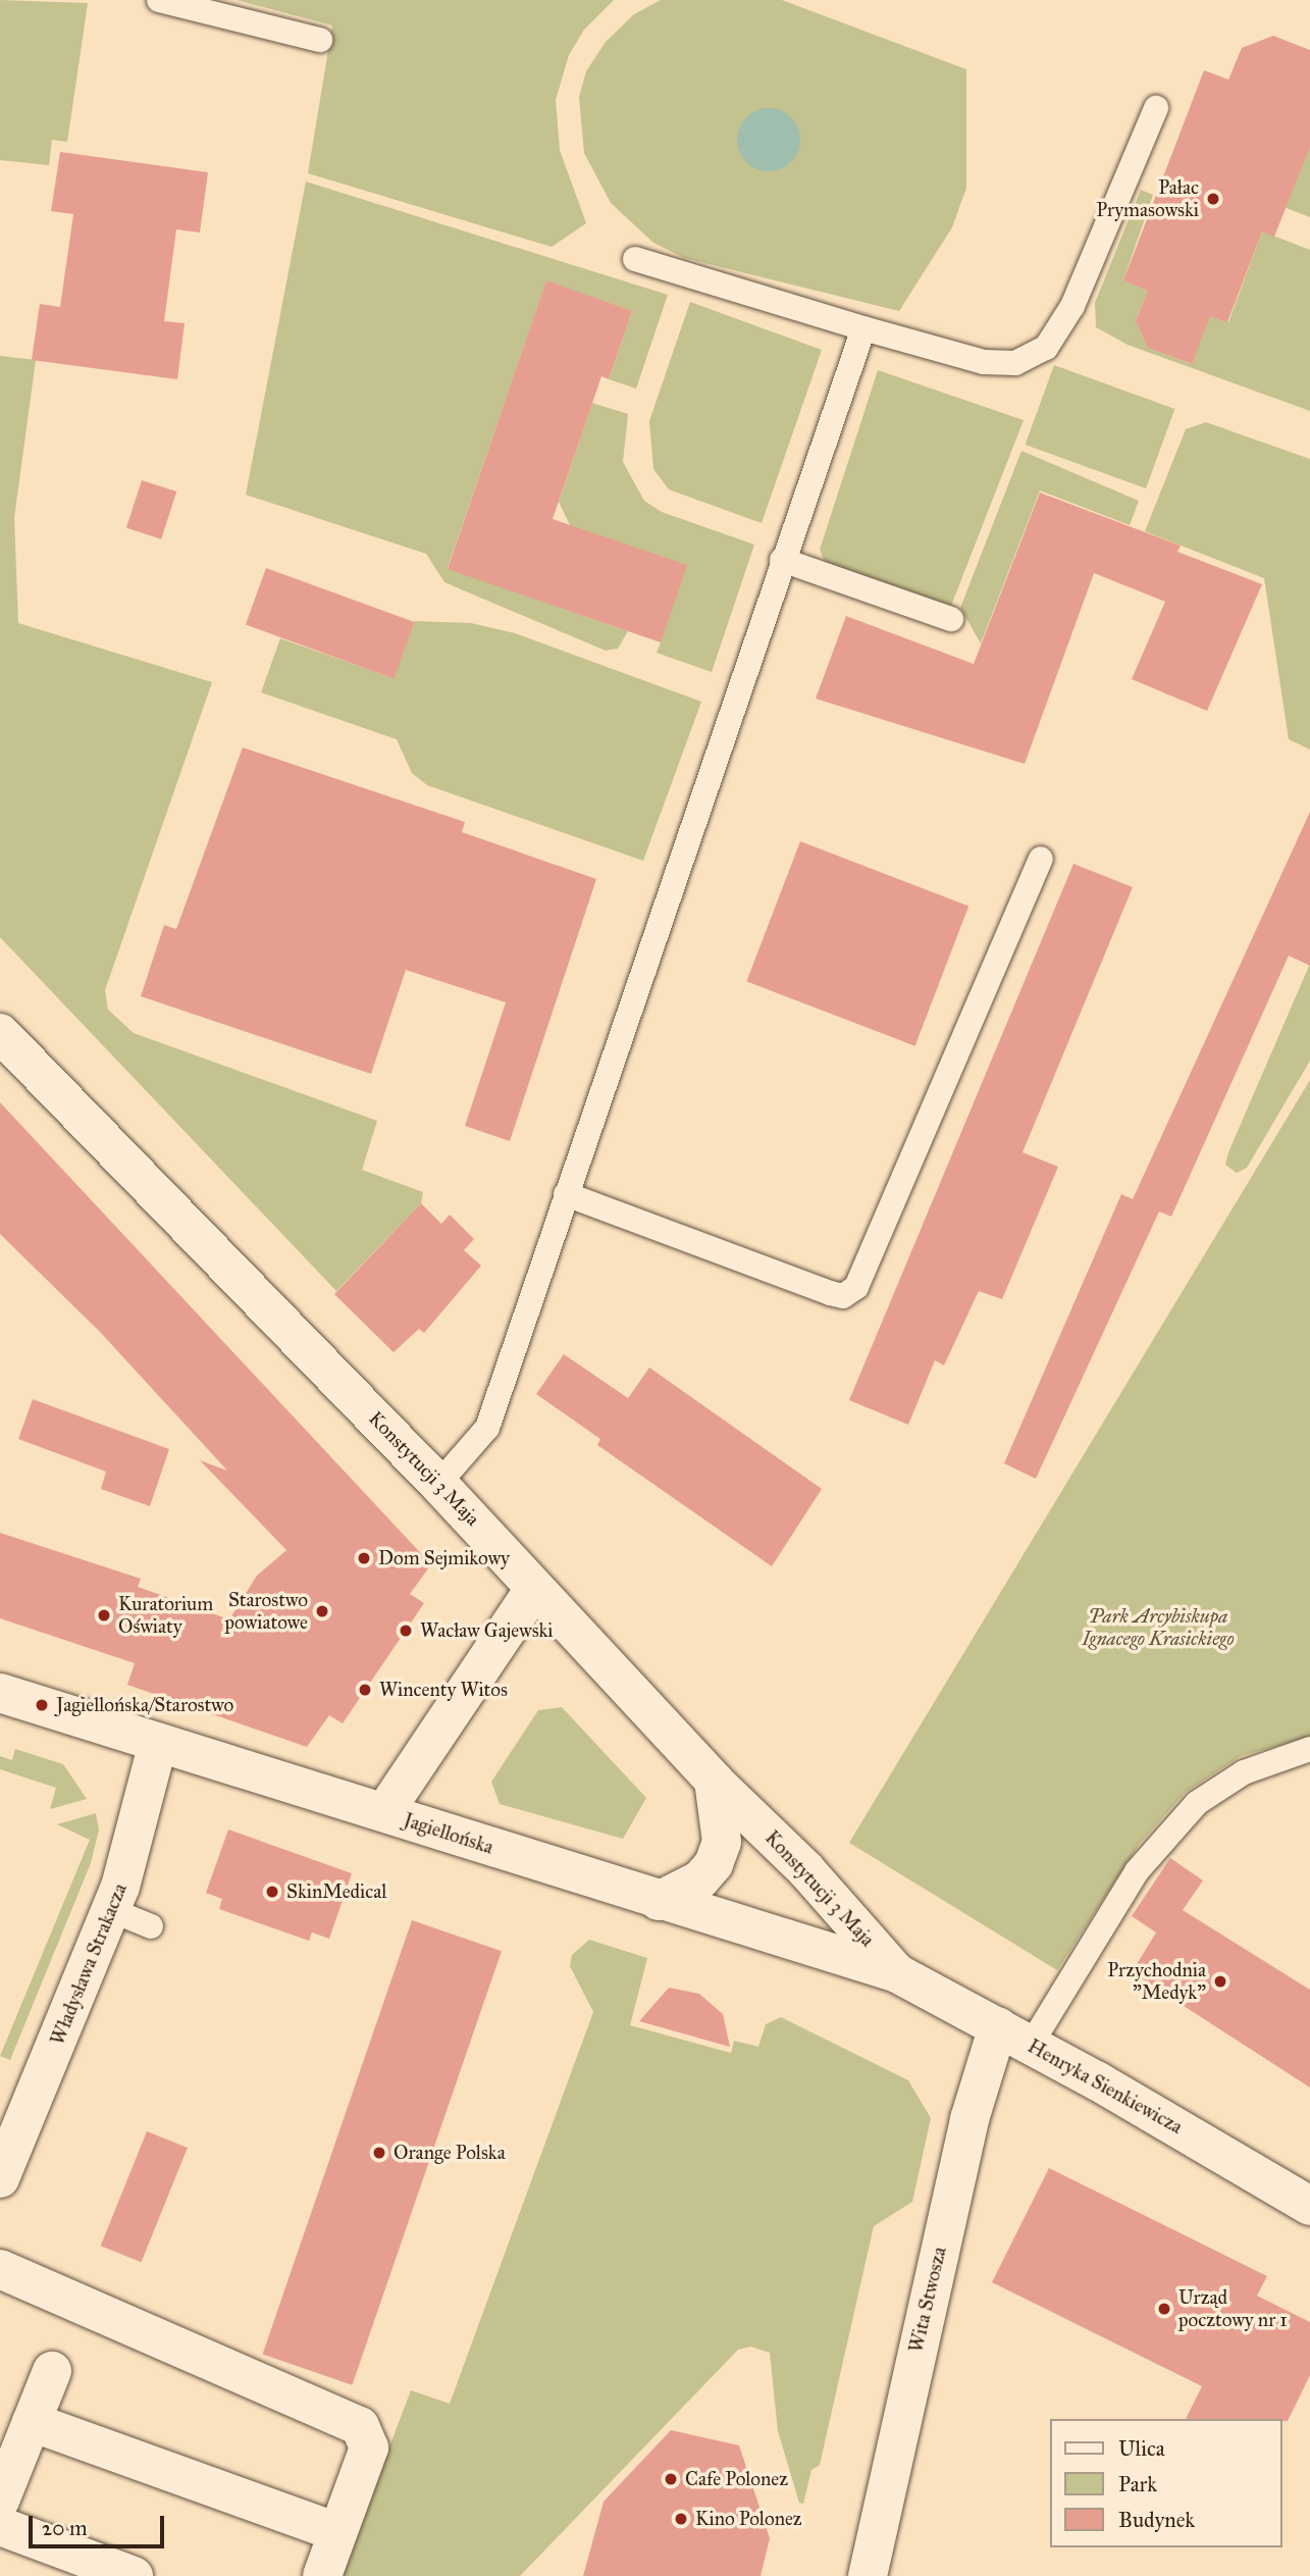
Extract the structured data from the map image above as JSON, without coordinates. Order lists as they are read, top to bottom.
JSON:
{
  "streets": {
    "street": [
      "Konstytucji 3 Maja",
      "Jagiellońska",
      "Władysława Strakacza",
      "Henryka Sienkiewicza",
      "Wita Stwosza"
    ]
  },
  "crossings": [
    ["Konstytucji 3 Maja", "Jagiellońska"],
    ["Konstytucji 3 Maja", "Henryka Sienkiewicza"],
    ["Jagiellońska", "Władysława Strakacza"],
    ["Jagiellońska", "Henryka Sienkiewicza"],
    ["Henryka Sienkiewicza", "Wita Stwosza"]
  ],
  "parks": ["Park Arcybiskupa Ignacego Krasickiego"],
  "places": [
    "Pałac Prymasowski",
    "Dom Sejmikowy",
    "Starostwo powiatowe",
    "Kuratorium Oświaty",
    "Wacław Gajewski",
    "Wincenty Witos",
    "Jagiellońska/Starostwo",
    "SkinMedical",
    "Przychodnia \"Medyk\"",
    "Orange Polska",
    "Urząd pocztowy nr 1",
    "Cafe Polonez",
    "Kino Polonez"
  ],
  "legend": ["Ulica", "Park", "Budynek"],
  "scale_bar": "20 m"
}
